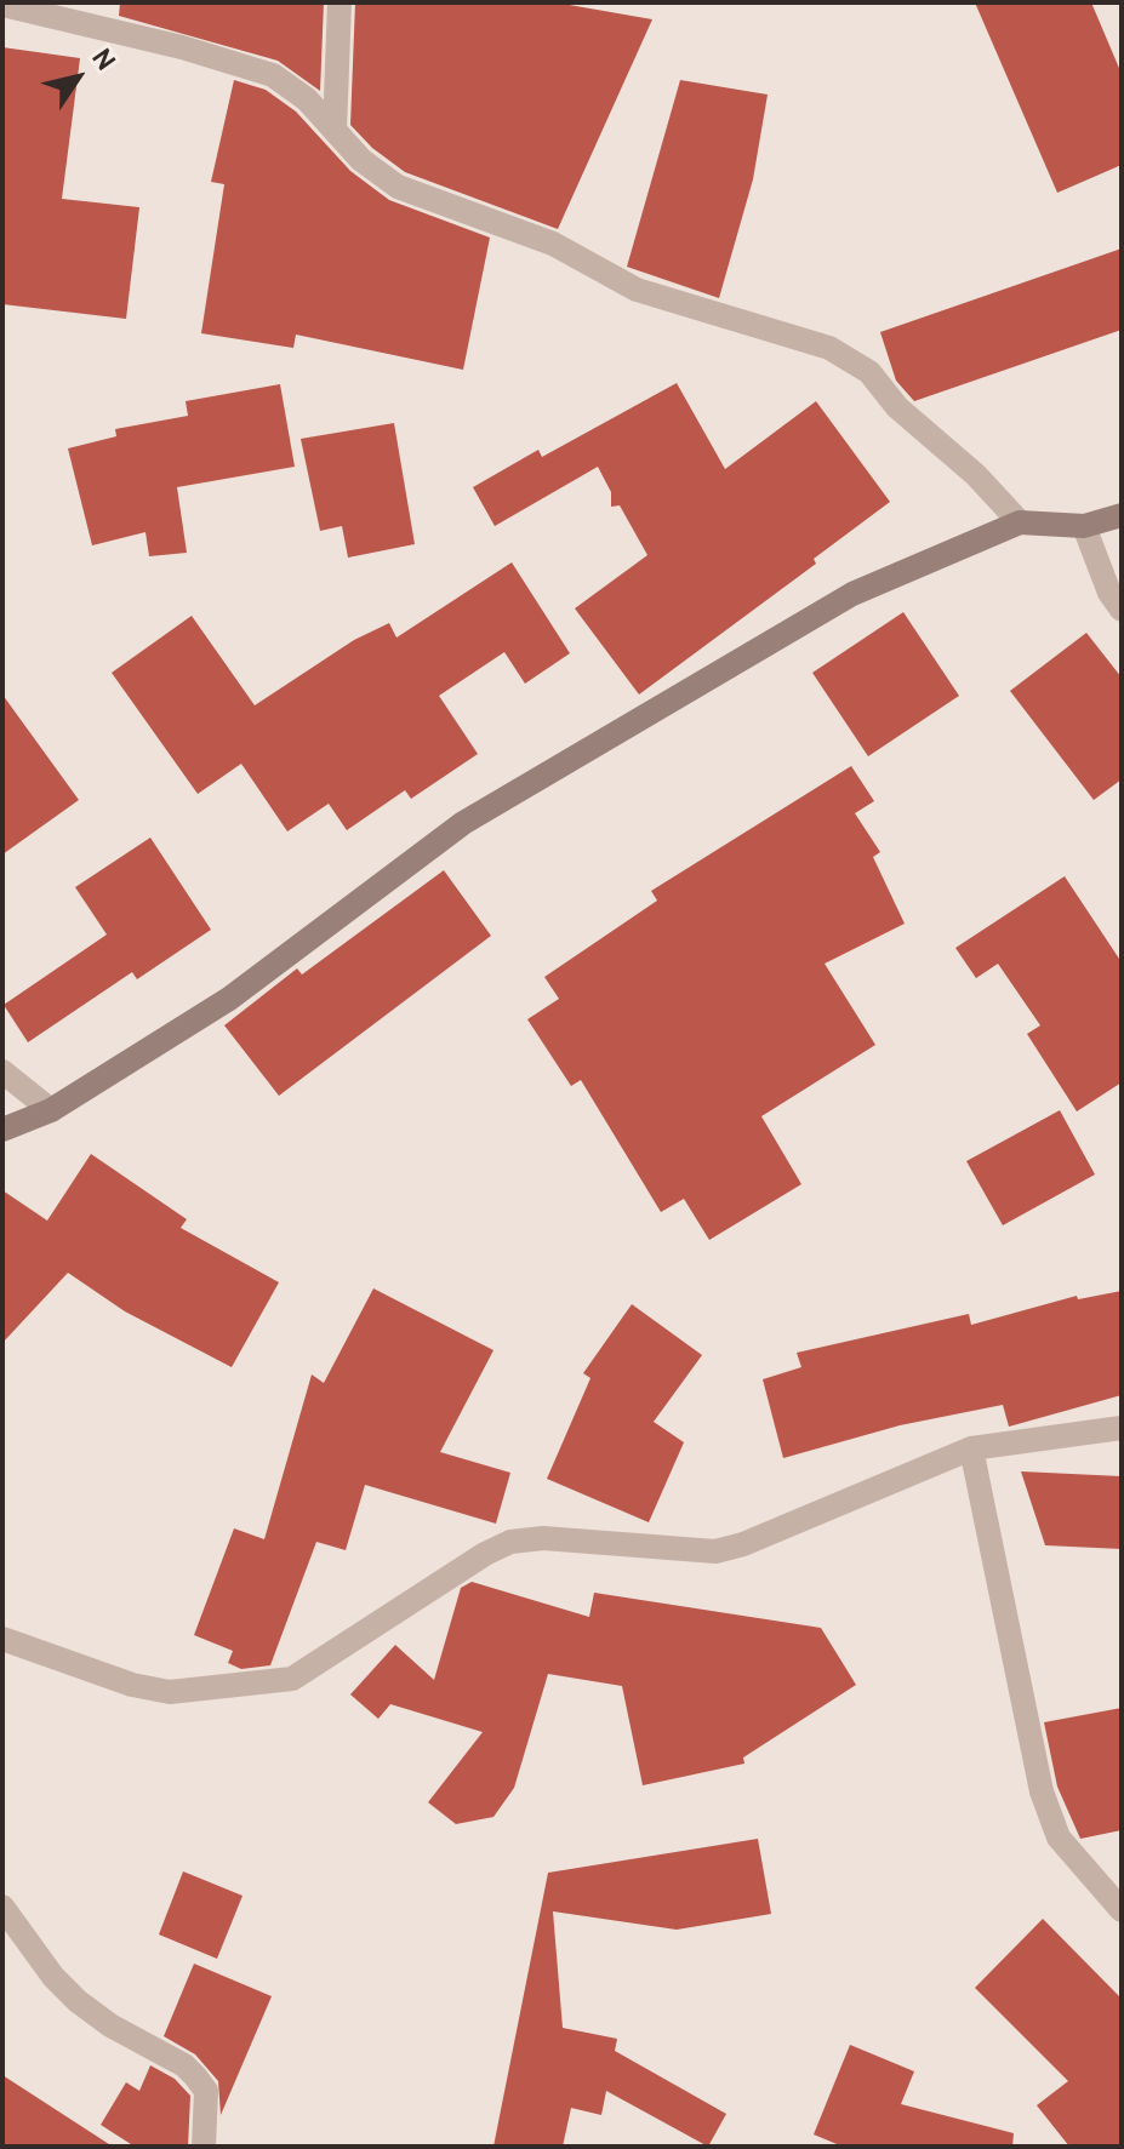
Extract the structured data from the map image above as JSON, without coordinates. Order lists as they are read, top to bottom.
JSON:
{
  "north": "top right"
}
